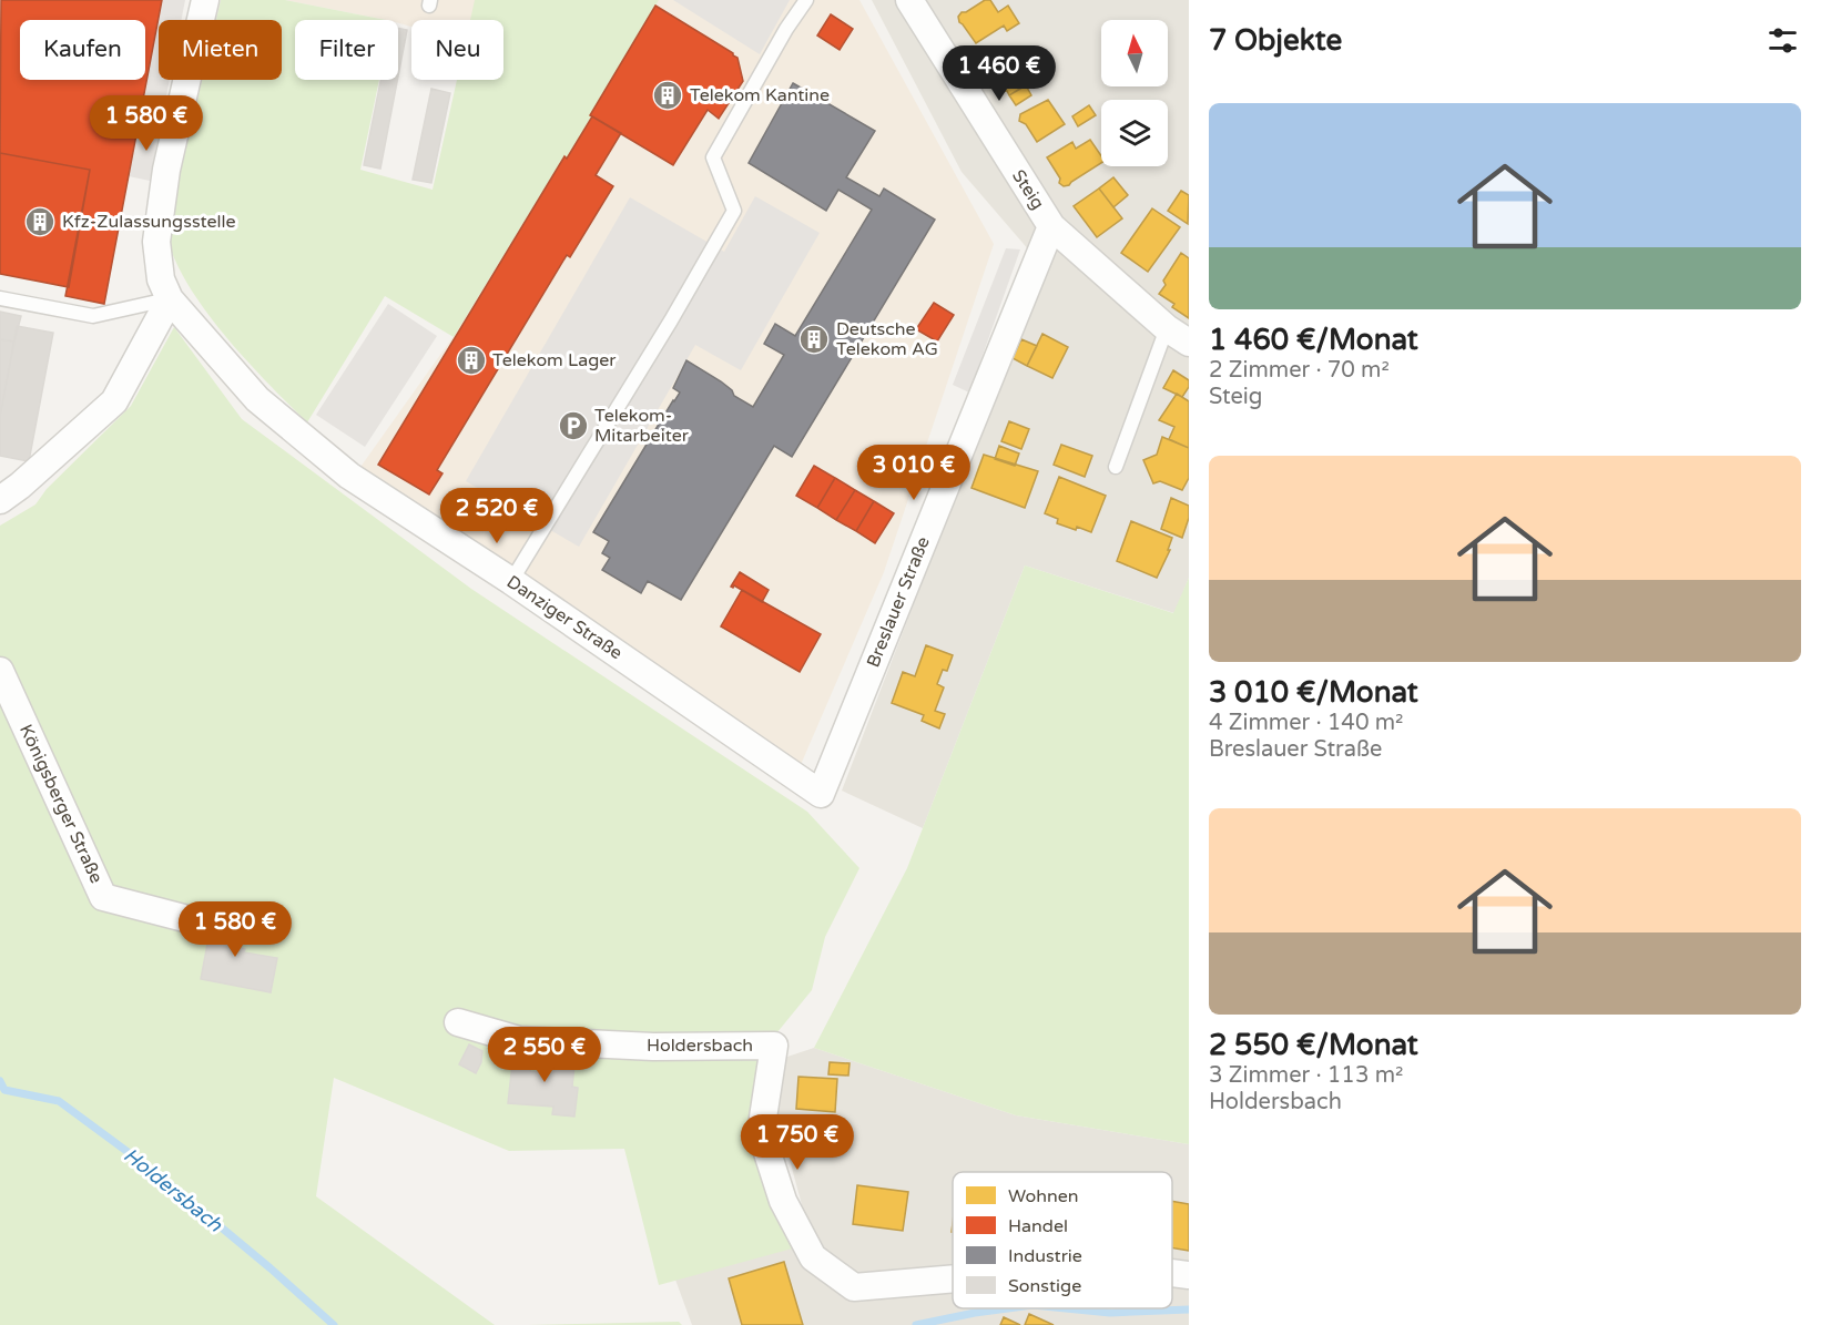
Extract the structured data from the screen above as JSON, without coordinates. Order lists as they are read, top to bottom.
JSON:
{
  "streets": {
    "street": [
      "Steig",
      "Breslauer Straße",
      "Danziger Straße",
      "Königsberger Straße",
      "Holdersbach"
    ]
  },
  "crossings": [
    ["Steig", "Breslauer Straße"],
    ["Breslauer Straße", "Danziger Straße"]
  ],
  "water": ["Holdersbach"],
  "places": {
    "building": [
      "Telekom Kantine",
      "Kfz-Zulassungsstelle",
      "Deutsche Telekom AG",
      "Telekom Lager"
    ],
    "parking": ["Telekom- Mitarbeiter"]
  },
  "legend": [
    "Wohnen",
    "Handel",
    "Industrie",
    "Sonstige"
  ],
  "north": "top",
  "page": {
    "heading": "7 Objekte",
    "chip": [
      "Kaufen",
      "Mieten",
      "Filter",
      "Neu"
    ],
    "price": [
      "1 460 €",
      "1 580 €",
      "3 010 €",
      "2 520 €",
      "1 580 €",
      "2 550 €",
      "1 750 €"
    ],
    "list": [
      {
        "name": "1 460 €/Monat",
        "note": "2 Zimmer · 70 m² · Steig"
      },
      {
        "name": "3 010 €/Monat",
        "note": "4 Zimmer · 140 m² · Breslauer Straße"
      },
      {
        "name": "2 550 €/Monat",
        "note": "3 Zimmer · 113 m² · Holdersbach"
      }
    ]
  }
}
